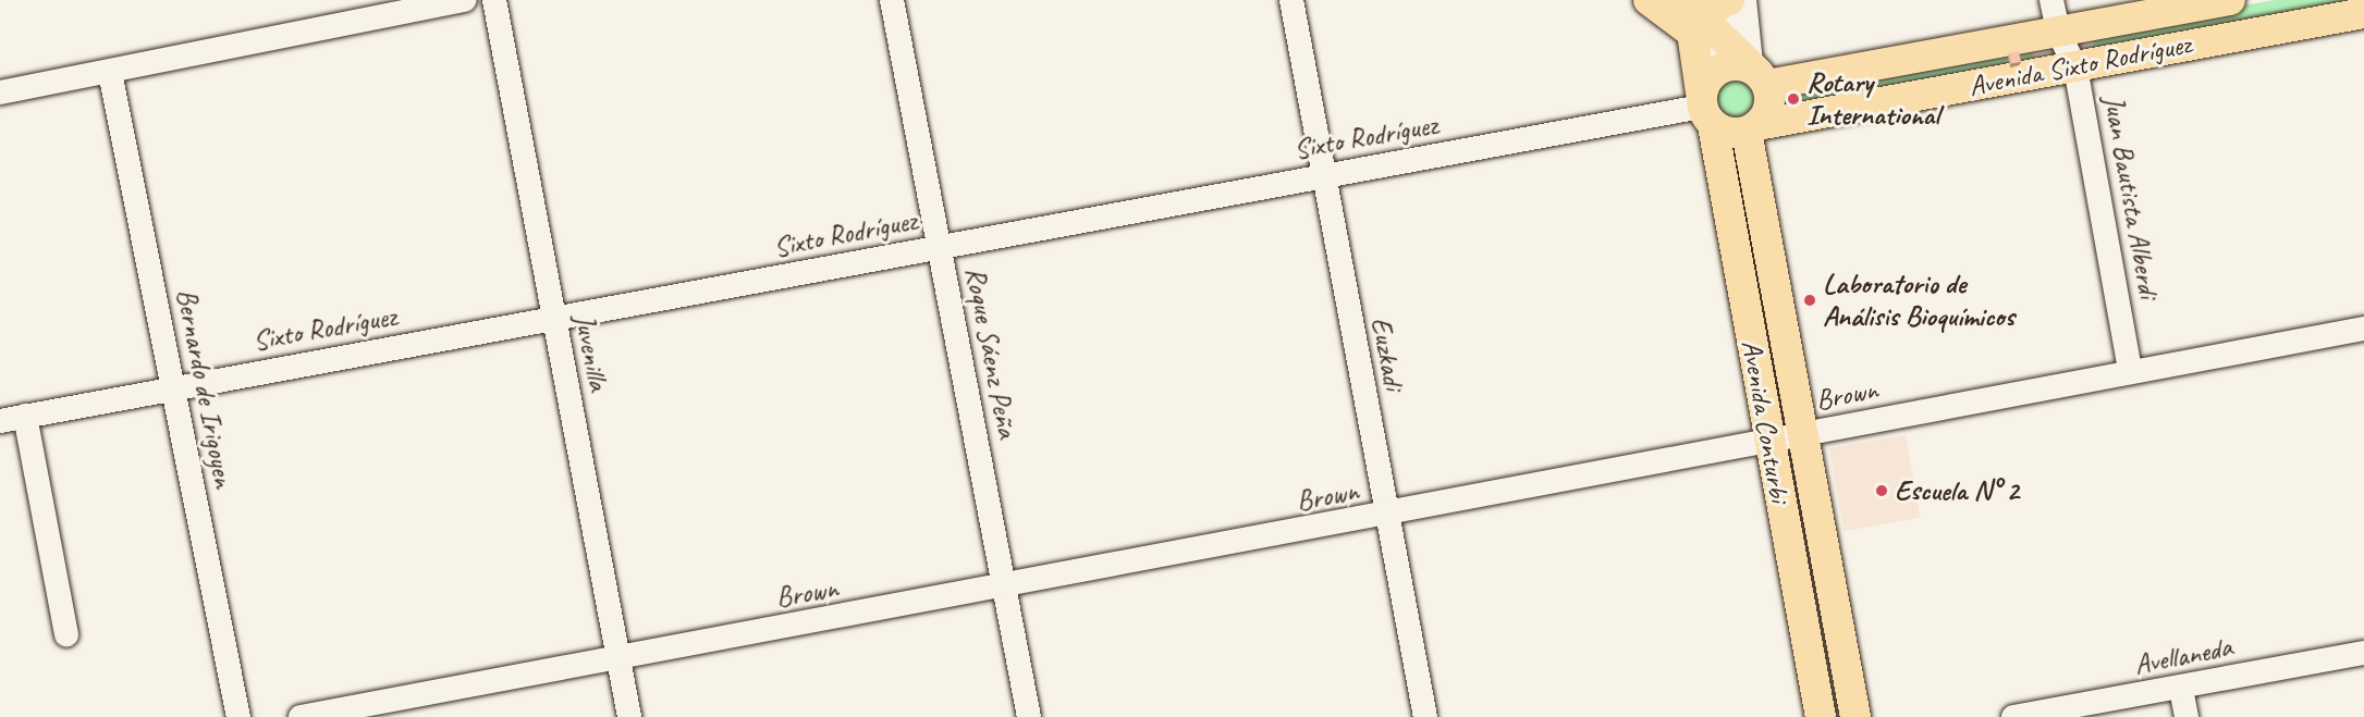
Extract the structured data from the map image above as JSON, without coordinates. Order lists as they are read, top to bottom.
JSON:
{
  "streets": {
    "main road": ["Avenida Sixto Rodríguez", "Avenida Conturbi"],
    "street": [
      "Sixto Rodríguez",
      "Juan Bautista Alberdi",
      "Juvenilla",
      "Roque Sáenz Peña",
      "Euzkadi",
      "Bernardo de Irigoyen",
      "Brown",
      "Avellaneda"
    ]
  },
  "crossings": [
    ["Avenida Sixto Rodríguez", "Juan Bautista Alberdi"],
    ["Avenida Sixto Rodríguez", "Avenida Conturbi"],
    ["Sixto Rodríguez", "Juvenilla"],
    ["Sixto Rodríguez", "Roque Sáenz Peña"],
    ["Sixto Rodríguez", "Euzkadi"],
    ["Sixto Rodríguez", "Bernardo de Irigoyen"],
    ["Sixto Rodríguez", "Avenida Conturbi"],
    ["Juan Bautista Alberdi", "Brown"],
    ["Juvenilla", "Brown"],
    ["Roque Sáenz Peña", "Brown"],
    ["Euzkadi", "Brown"],
    ["Brown", "Avenida Conturbi"]
  ],
  "places": ["Rotary International", "Laboratorio de Análisis Bioquímicos", "Escuela N° 2"]
}
